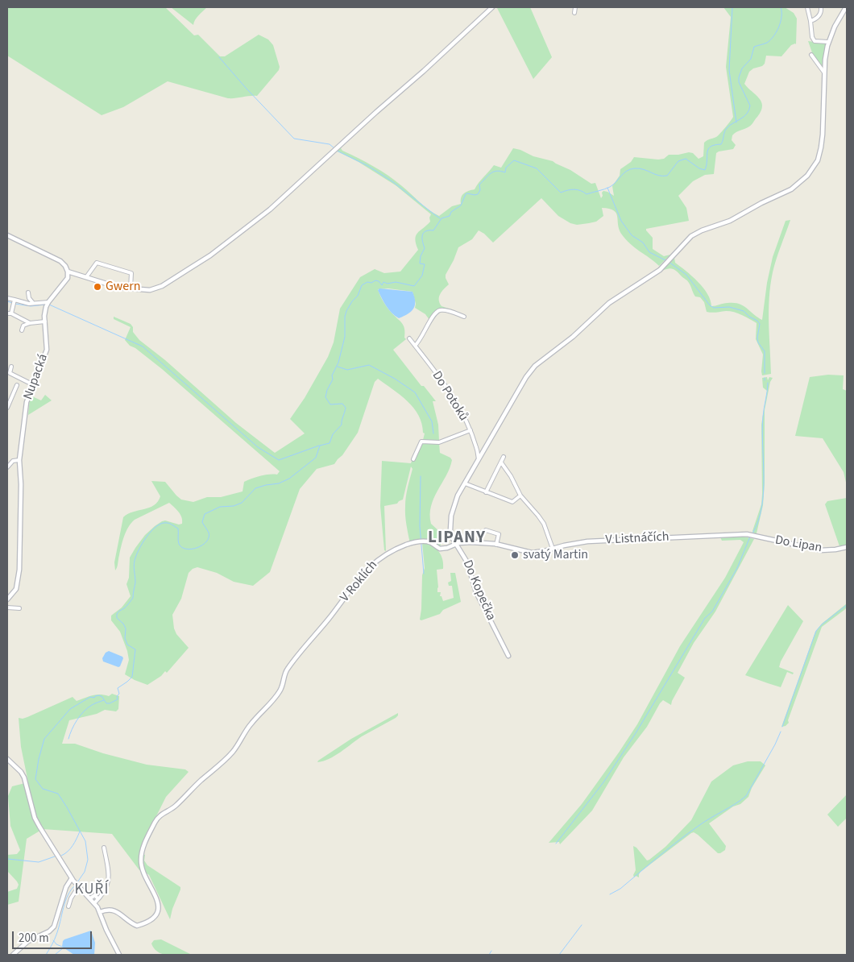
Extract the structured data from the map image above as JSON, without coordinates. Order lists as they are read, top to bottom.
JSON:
{
  "streets": {
    "street": [
      "Nupacká",
      "Do Potoků",
      "V Listnáčích",
      "Do Lipan",
      "V Roklích",
      "Do Kopečka"
    ]
  },
  "crossings": [
    ["Do Potoků", "Do Kopečka"],
    ["V Listnáčích", "Do Lipan"],
    ["V Listnáčích", "V Roklích"],
    ["V Listnáčích", "Do Kopečka"],
    ["V Roklích", "Do Kopečka"]
  ],
  "districts": ["LIPANY", "KUŘÍ"],
  "places": ["Gwern", "svatý Martin"],
  "scale_bar": "200 m"
}
